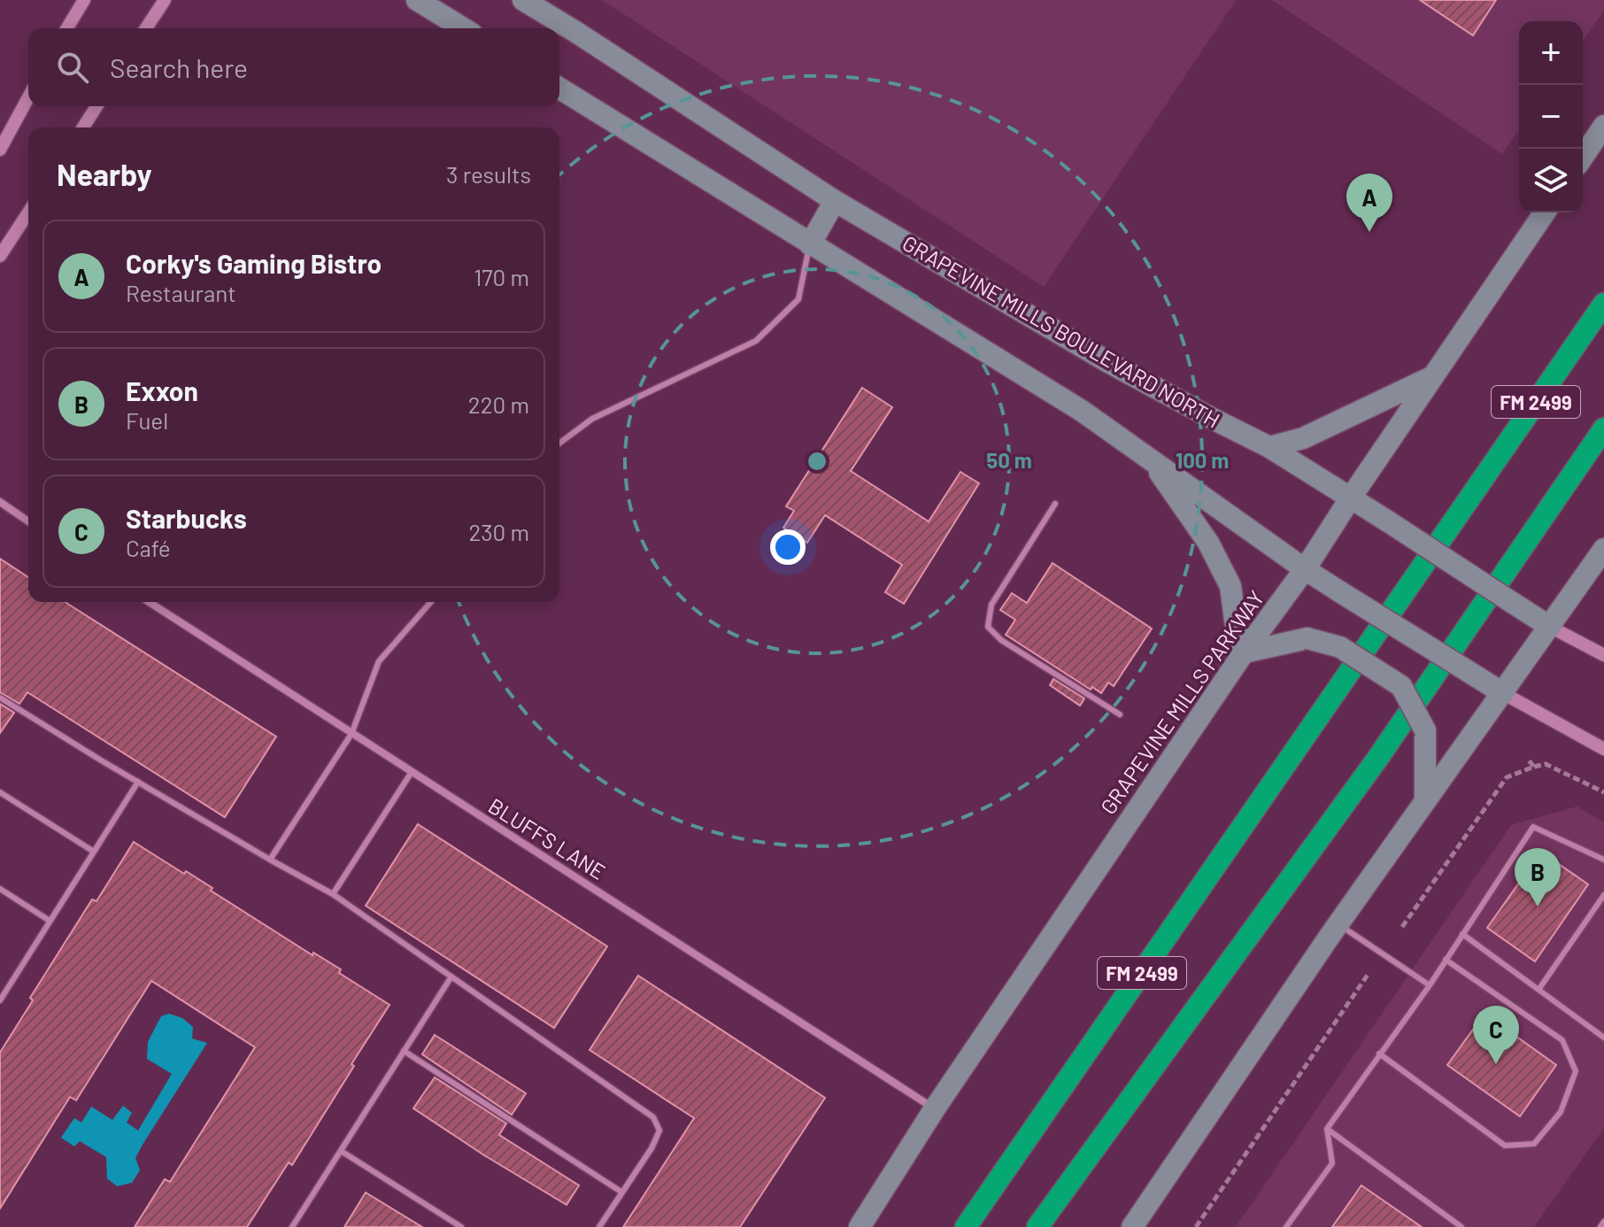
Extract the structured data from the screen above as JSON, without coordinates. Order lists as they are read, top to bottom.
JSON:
{
  "streets": {
    "highway": ["FM 2499"],
    "main road": ["GRAPEVINE MILLS BOULEVARD NORTH", "GRAPEVINE MILLS PARKWAY"],
    "street": ["BLUFFS LANE"]
  },
  "crossings": [
    ["GRAPEVINE MILLS BOULEVARD NORTH", "GRAPEVINE MILLS PARKWAY"],
    ["GRAPEVINE MILLS PARKWAY", "BLUFFS LANE"]
  ],
  "page": {
    "map_buttons": ["+", "−"],
    "search": "Search here",
    "heading": ["Nearby", "3 results"],
    "pins": ["A", "B", "C"],
    "list": [
      {
        "mark": "A",
        "name": "Corky's Gaming Bistro",
        "note": "Restaurant",
        "value": "170 m"
      },
      {
        "mark": "B",
        "name": "Exxon",
        "note": "Fuel",
        "value": "220 m"
      },
      {
        "mark": "C",
        "name": "Starbucks",
        "note": "Café",
        "value": "230 m"
      }
    ]
  },
  "rings": ["50 m", "100 m"]
}
